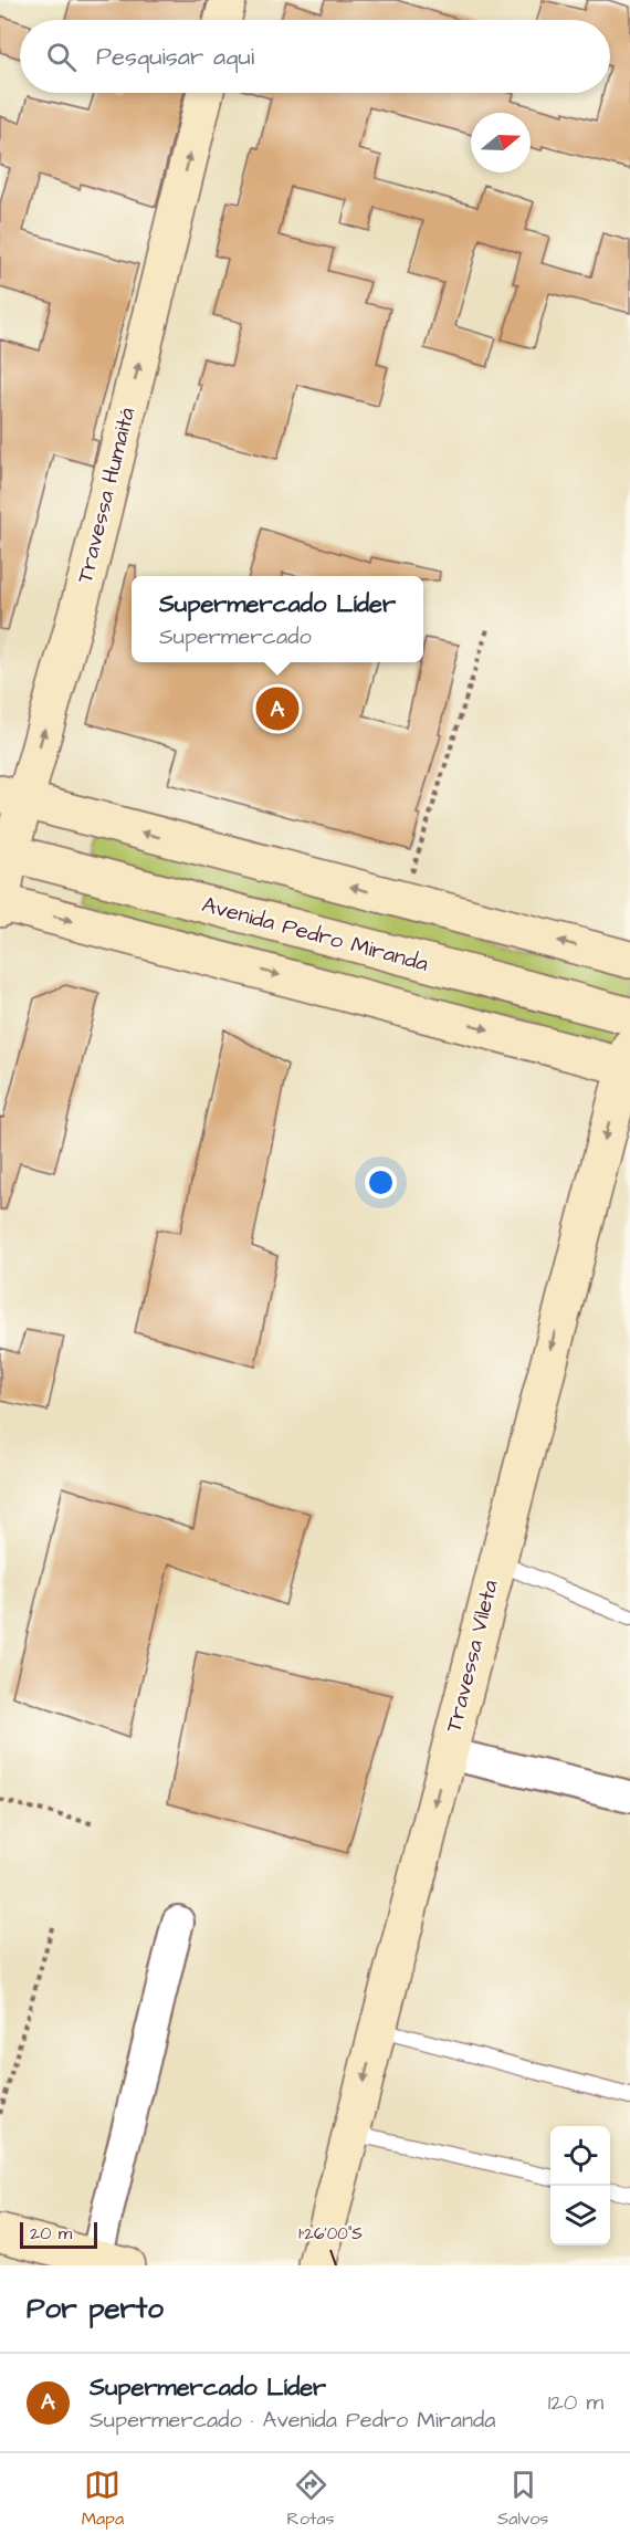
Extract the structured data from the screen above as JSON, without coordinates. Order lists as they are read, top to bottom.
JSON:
{
  "streets": {
    "street": ["Travessa Humaitá", "Avenida Pedro Miranda", "Travessa Vileta"]
  },
  "crossings": [
    ["Travessa Humaitá", "Avenida Pedro Miranda"]
  ],
  "one_way": ["Travessa Humaitá", "Travessa Vileta"],
  "scale_bar": "20 m",
  "north": "right",
  "page": {
    "search": "Pesquisar aqui",
    "popup": ["Supermercado Líder", "Supermercado"],
    "pins": "A",
    "scale": "20 m",
    "heading": "Por perto",
    "list": [
      {
        "mark": "A",
        "name": "Supermercado Líder",
        "note": "Supermercado · Avenida Pedro Miranda",
        "value": "120 m"
      }
    ],
    "nav": ["Mapa", "Rotas", "Salvos"]
  },
  "coordinates": ["1°26'00\"S"]
}
